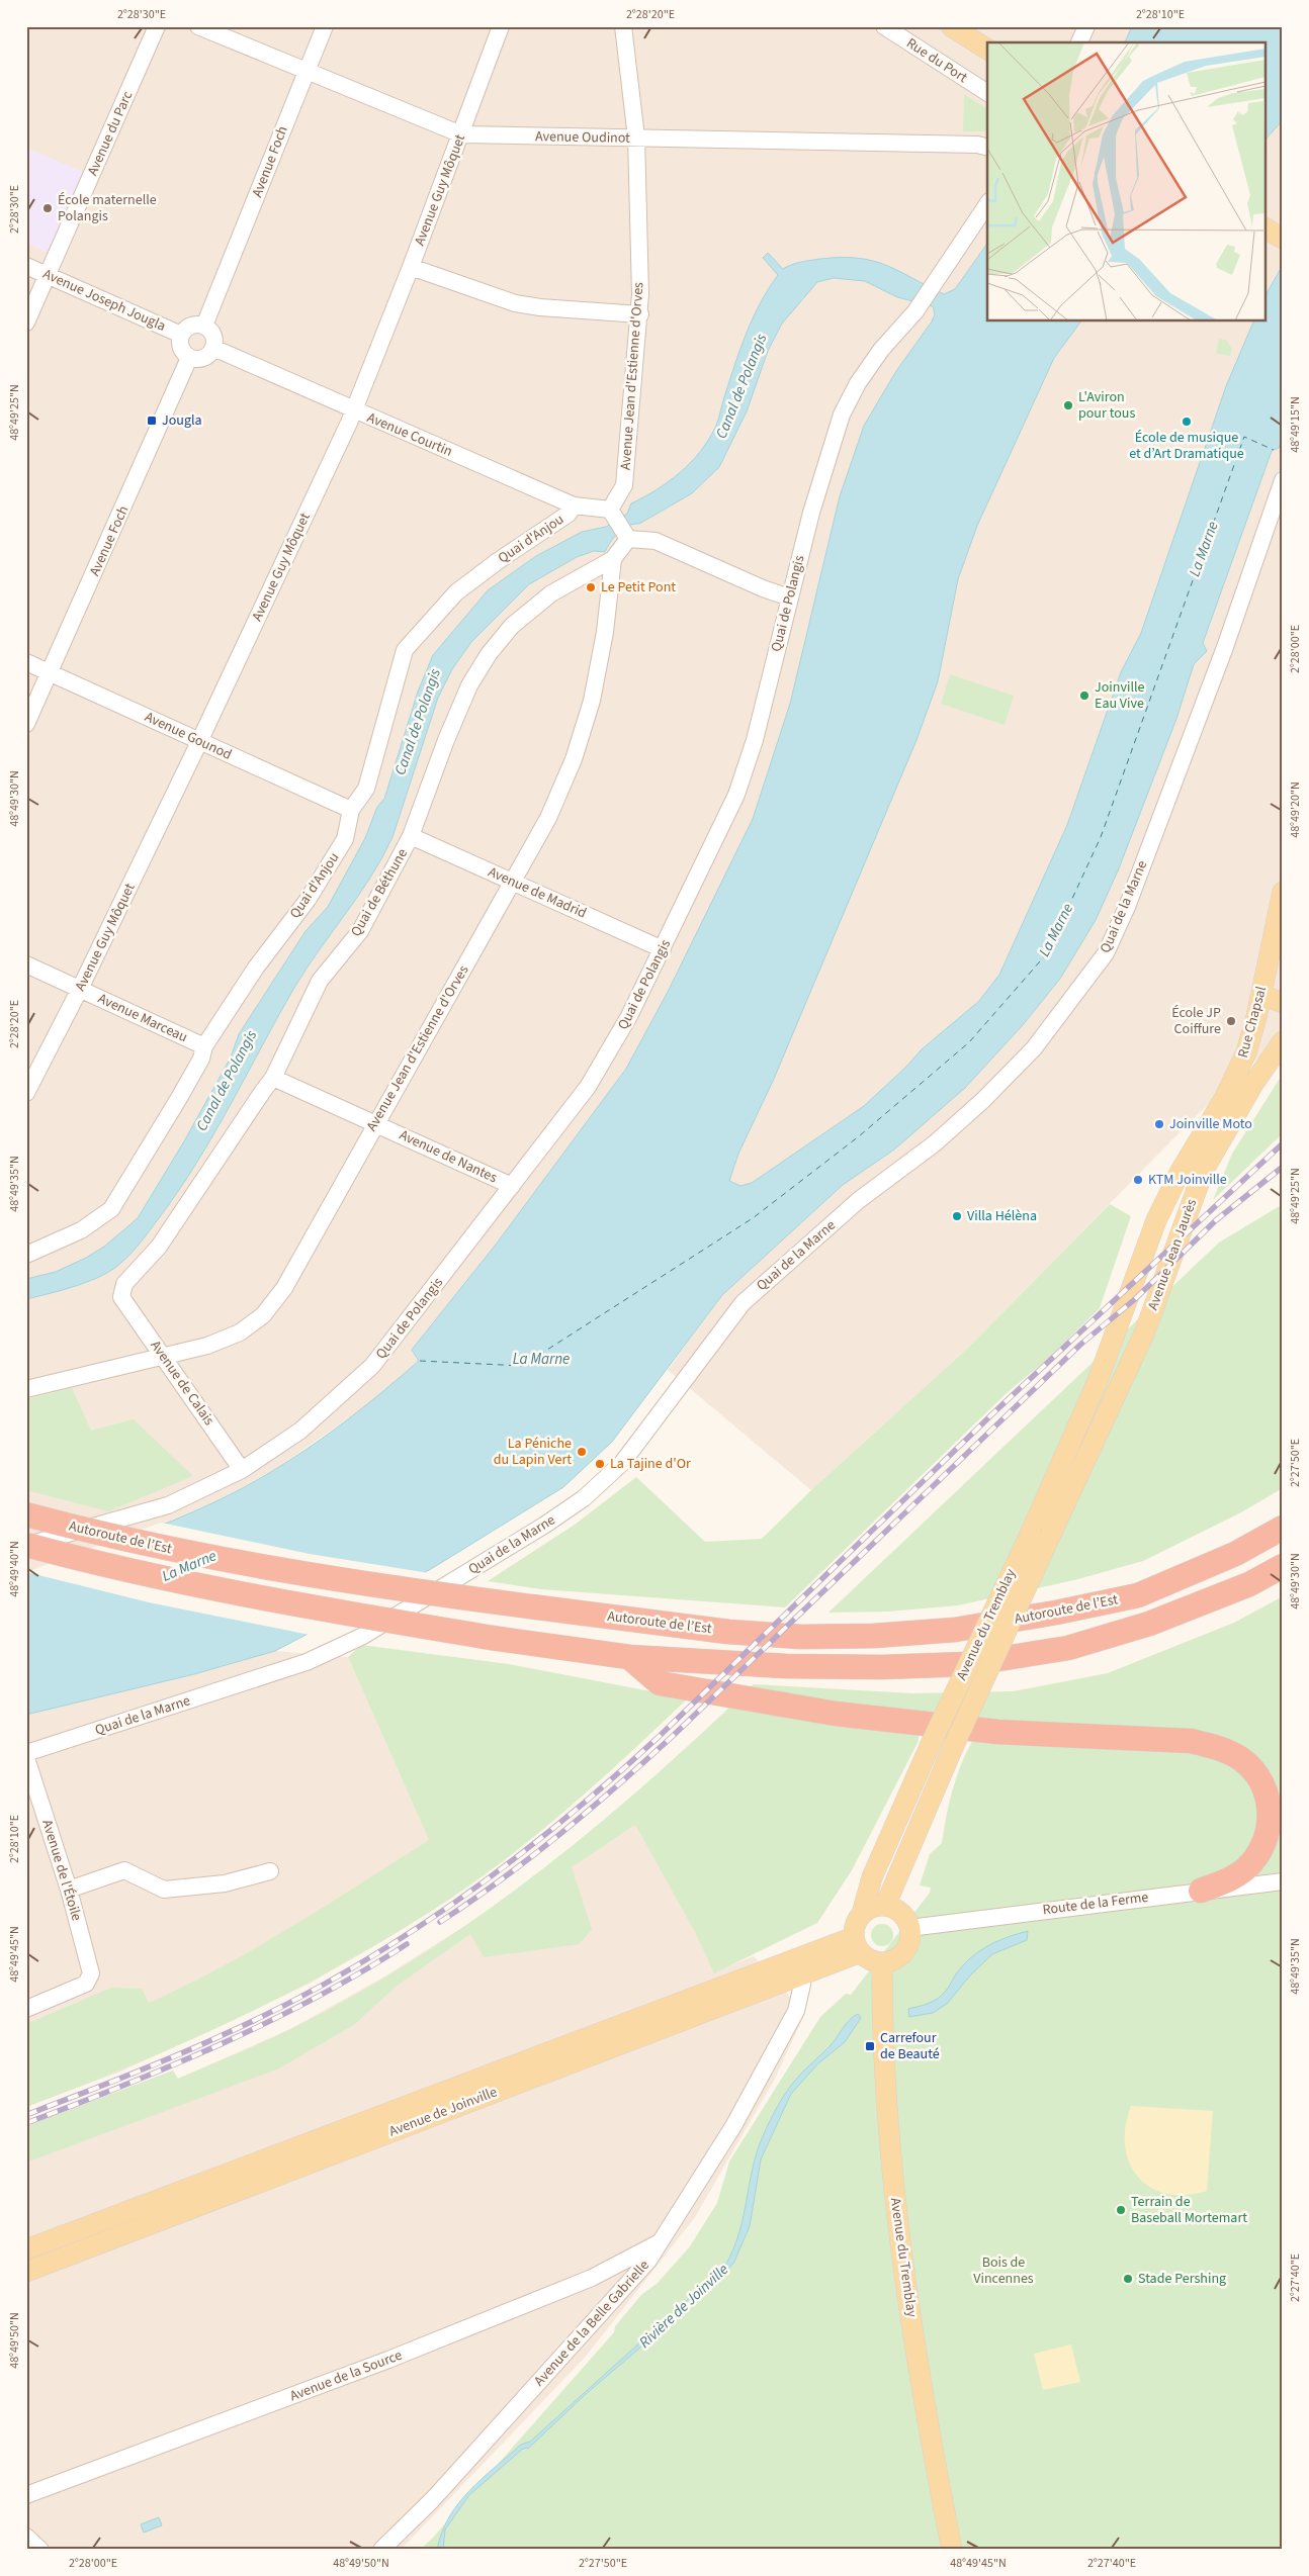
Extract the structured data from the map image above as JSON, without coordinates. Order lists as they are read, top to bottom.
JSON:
{
  "streets": {
    "highway": ["Autoroute de l’Est"],
    "main road": [
      "Rue Chapsal",
      "Avenue Jean Jaurès",
      "Avenue du Tremblay",
      "Avenue de Joinville"
    ],
    "street": [
      "Rue du Port",
      "Avenue du Parc",
      "Avenue Oudinot",
      "Avenue Foch",
      "Avenue Guy Môquet",
      "Avenue Joseph Jougla",
      "Avenue Jean d'Estienne d'Orves",
      "Avenue Courtin",
      "Quai d'Anjou",
      "Quai de Polangis",
      "Avenue Gounod",
      "Quai de Béthune",
      "Avenue de Madrid",
      "Quai de la Marne",
      "Avenue Marceau",
      "Avenue de Nantes",
      "Avenue de Calais",
      "Avenue de l'Étoile",
      "Route de la Ferme",
      "Avenue de la Belle Gabrielle",
      "Avenue de la Source"
    ]
  },
  "crossings": [
    ["Avenue du Parc", "Avenue Joseph Jougla"],
    ["Avenue Oudinot", "Avenue Foch"],
    ["Avenue Oudinot", "Avenue Guy Môquet"],
    ["Avenue Oudinot", "Avenue Jean d'Estienne d'Orves"],
    ["Avenue Foch", "Avenue Joseph Jougla"],
    ["Avenue Foch", "Avenue Courtin"],
    ["Avenue Foch", "Avenue Gounod"],
    ["Avenue Guy Môquet", "Avenue Courtin"],
    ["Avenue Guy Môquet", "Avenue Gounod"],
    ["Avenue Guy Môquet", "Avenue Marceau"],
    ["Avenue Joseph Jougla", "Avenue Courtin"],
    ["Avenue Jean d'Estienne d'Orves", "Avenue Courtin"],
    ["Avenue Jean d'Estienne d'Orves", "Quai de Béthune"],
    ["Avenue Jean d'Estienne d'Orves", "Avenue de Madrid"],
    ["Avenue Jean d'Estienne d'Orves", "Avenue de Nantes"],
    ["Avenue Jean d'Estienne d'Orves", "Avenue de Calais"],
    ["Avenue Courtin", "Quai d'Anjou"],
    ["Quai d'Anjou", "Avenue Gounod"],
    ["Quai d'Anjou", "Avenue Marceau"],
    ["Quai de Polangis", "Avenue de Madrid"],
    ["Quai de Polangis", "Avenue de Nantes"],
    ["Quai de Polangis", "Avenue de Calais"],
    ["Quai de Polangis", "Autoroute de l’Est"],
    ["Quai de Béthune", "Avenue de Madrid"],
    ["Quai de Béthune", "Avenue de Nantes"],
    ["Quai de Béthune", "Avenue de Calais"],
    ["Rue Chapsal", "Avenue du Tremblay"],
    ["Avenue Jean Jaurès", "Avenue du Tremblay"],
    ["Avenue du Tremblay", "Route de la Ferme"],
    ["Avenue du Tremblay", "Avenue de Joinville"],
    ["Route de la Ferme", "Avenue de Joinville"],
    ["Avenue de Joinville", "Avenue de la Belle Gabrielle"],
    ["Avenue de la Belle Gabrielle", "Avenue de la Source"]
  ],
  "water": ["Canal de Polangis", "La Marne", "Rivière de Joinville"],
  "parks": ["Bois de Vincennes"],
  "places": {
    "other": [
      "École maternelle Polangis",
      "L'Aviron pour tous",
      "École de musique et d’Art Dramatique",
      "Le Petit Pont",
      "Joinville Eau Vive",
      "École JP Coiffure",
      "Joinville Moto",
      "KTM Joinville",
      "Villa Hélèna",
      "La Péniche du Lapin Vert",
      "La Tajine d'Or",
      "Terrain de Baseball Mortemart",
      "Stade Pershing"
    ],
    "transit": ["Jougla", "Carrefour de Beauté"]
  },
  "coordinates": [
    "2°28'30\"E",
    "2°28'20\"E",
    "2°28'10\"E",
    "48°49'25\"N",
    "48°49'15\"N",
    "2°28'00\"E",
    "48°49'30\"N",
    "48°49'20\"N",
    "48°49'35\"N",
    "2°27'50\"E",
    "48°49'40\"N",
    "48°49'45\"N",
    "2°27'40\"E",
    "48°49'50\"N"
  ]
}
